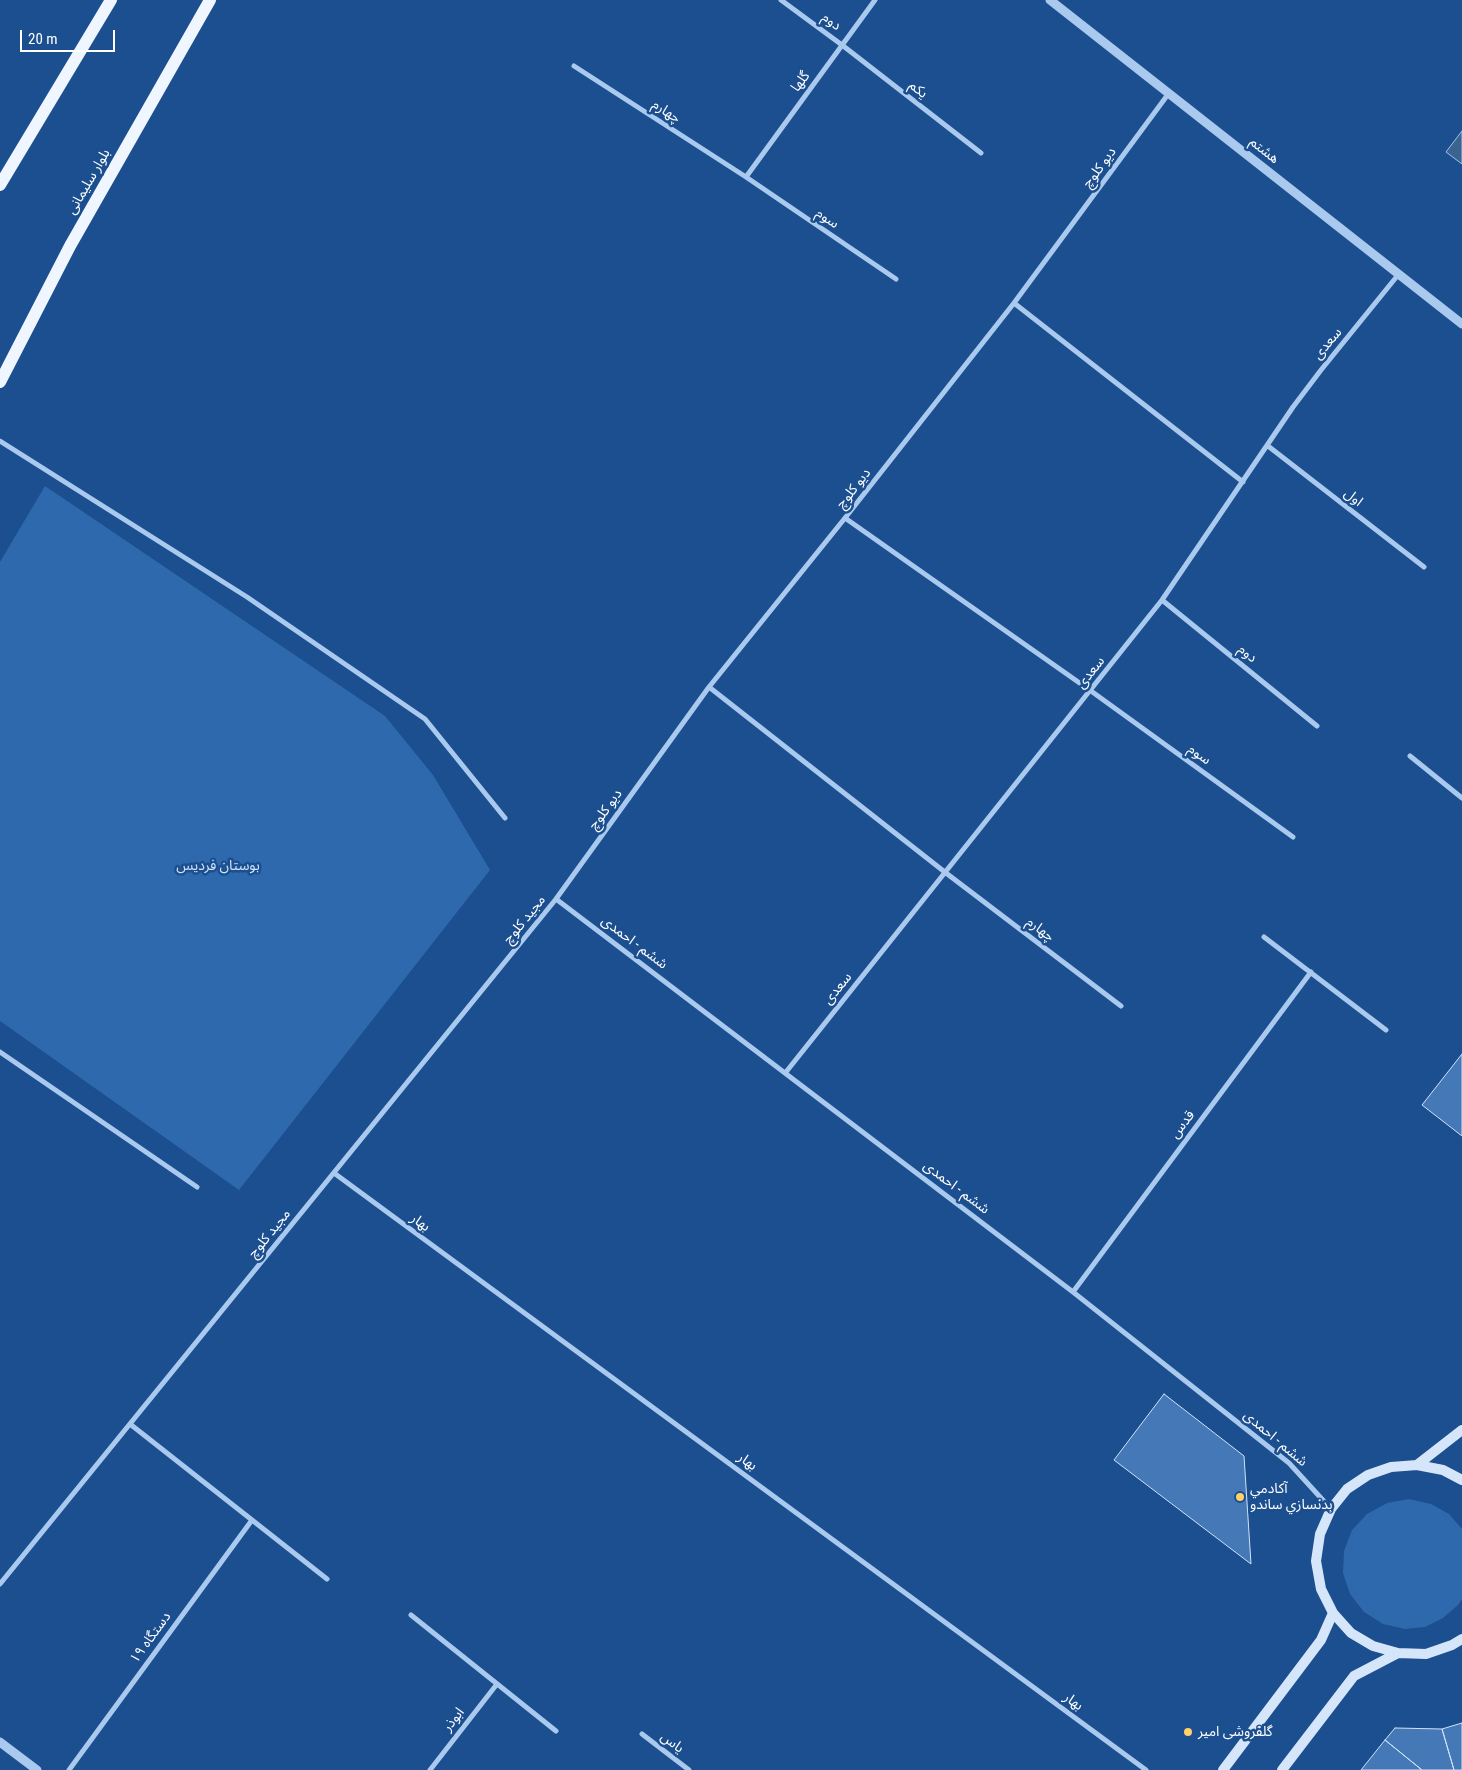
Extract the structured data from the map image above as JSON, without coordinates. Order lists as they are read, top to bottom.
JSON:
{
  "streets": {
    "main road": ["بلوار سلیمانی"],
    "street": [
      "دوم",
      "گلها",
      "یکم",
      "چهارم",
      "هشتم",
      "دیو کلوچ",
      "سوم",
      "سعدی",
      "اول",
      "مجید کلوچ",
      "ششم - احمدی",
      "قدس",
      "بهار",
      "۱۹ دستگاه",
      "ابوذر",
      "یاس"
    ]
  },
  "crossings": [
    ["دوم", "گلها"],
    ["دوم", "یکم"],
    ["دوم", "سعدی"],
    ["گلها", "یکم"],
    ["گلها", "چهارم"],
    ["گلها", "سوم"],
    ["چهارم", "دیو کلوچ"],
    ["چهارم", "سوم"],
    ["چهارم", "سعدی"],
    ["هشتم", "دیو کلوچ"],
    ["هشتم", "سعدی"],
    ["دیو کلوچ", "سوم"],
    ["دیو کلوچ", "مجید کلوچ"],
    ["دیو کلوچ", "ششم - احمدی"],
    ["سوم", "سعدی"],
    ["سعدی", "اول"],
    ["سعدی", "ششم - احمدی"],
    ["مجید کلوچ", "ششم - احمدی"],
    ["مجید کلوچ", "بهار"],
    ["ششم - احمدی", "قدس"]
  ],
  "parks": ["بوستان فردیس"],
  "places": ["آكادمي بدنسازي ساندو", "گلفروشی امیر"],
  "scale_bar": "20 m"
}
